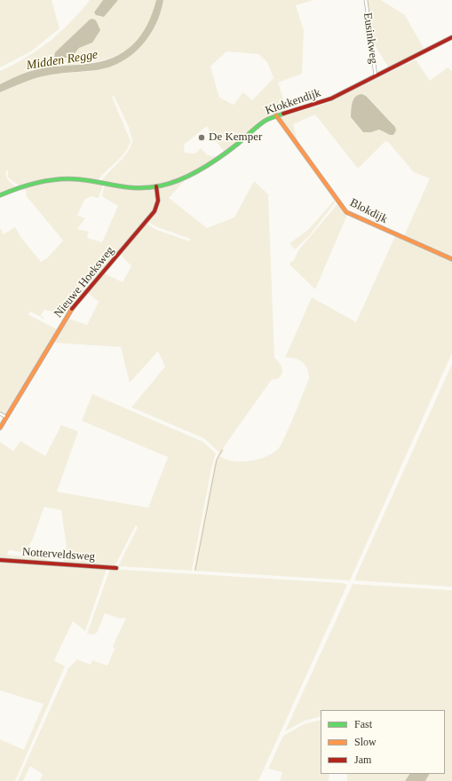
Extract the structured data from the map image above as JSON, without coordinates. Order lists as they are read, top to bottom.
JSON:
{
  "streets": {
    "street": [
      "Eusinkweg",
      "Klokkendijk",
      "Blokdijk",
      "Nieuwe Hoeksweg",
      "Notterveldsweg"
    ]
  },
  "crossings": [
    ["Eusinkweg", "Klokkendijk"],
    ["Klokkendijk", "Blokdijk"],
    ["Klokkendijk", "Nieuwe Hoeksweg"]
  ],
  "water": ["Midden Regge"],
  "places": ["De Kemper"],
  "legend": ["Fast", "Slow", "Jam"]
}
